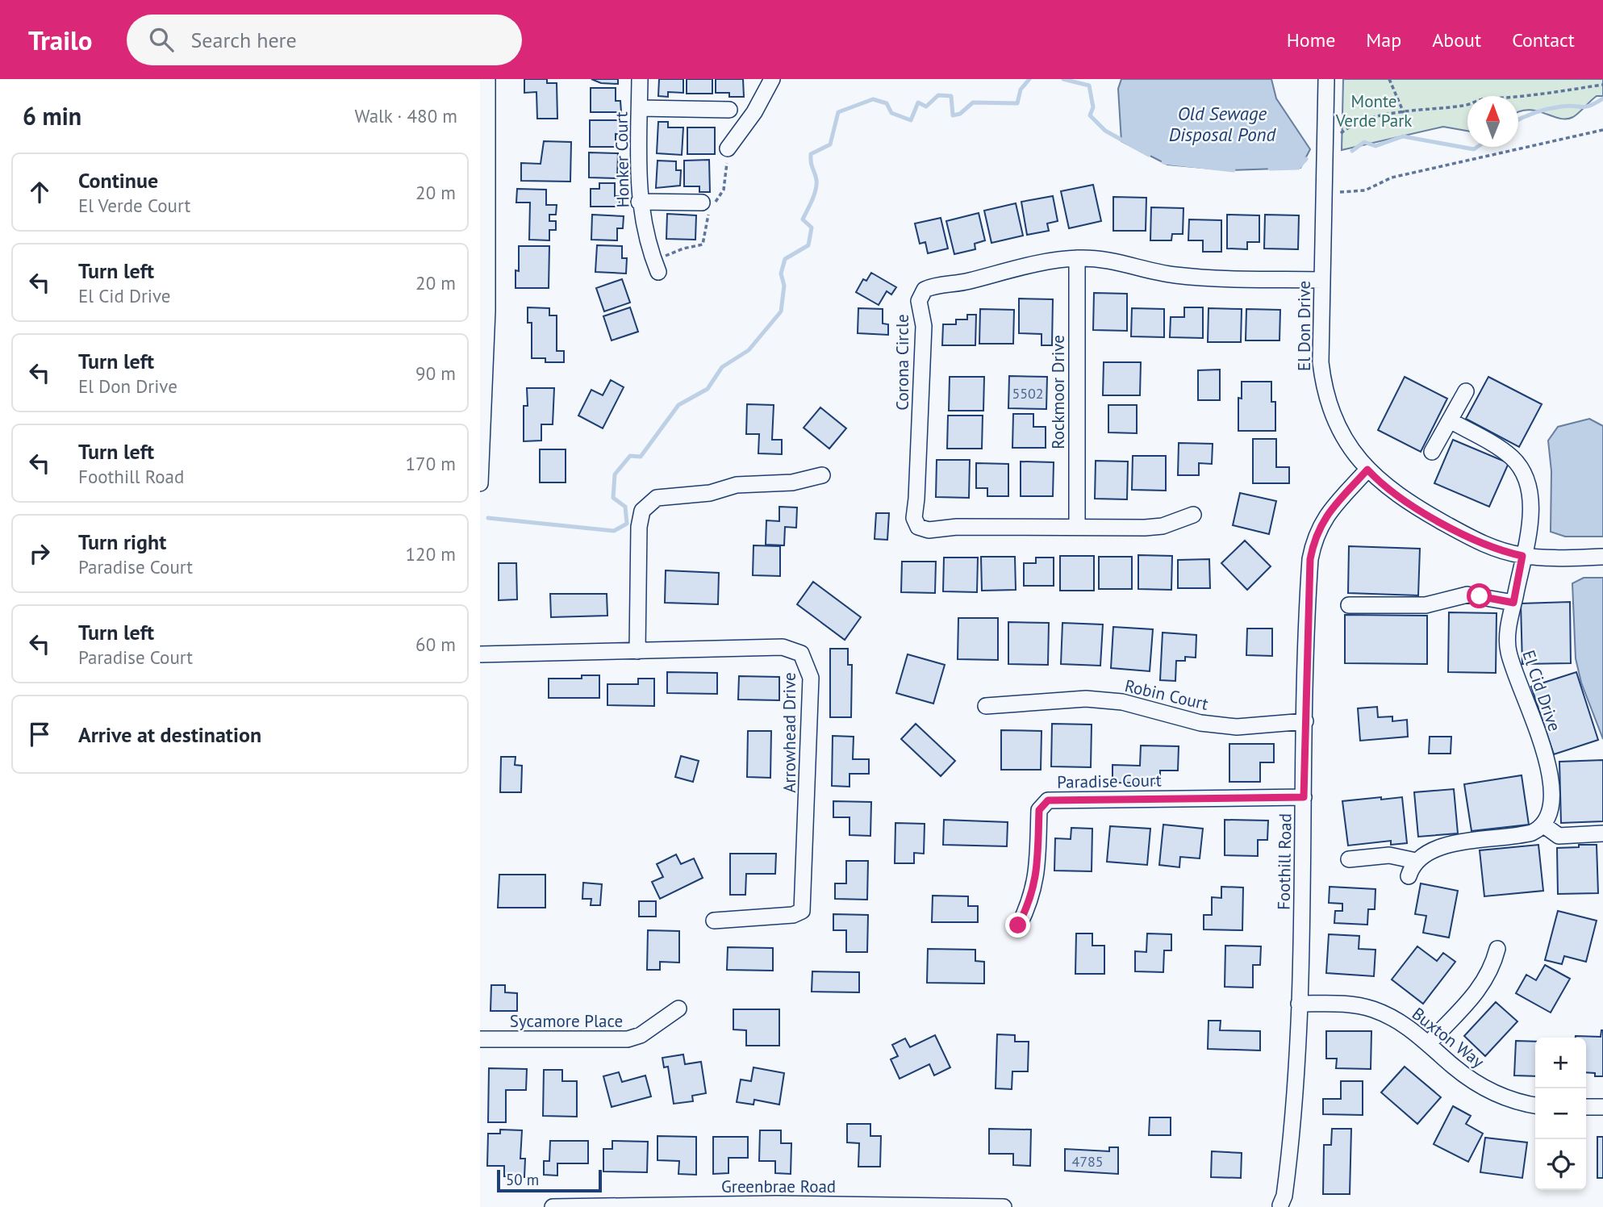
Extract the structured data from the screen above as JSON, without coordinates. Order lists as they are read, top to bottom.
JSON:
{
  "streets": {
    "street": [
      "Honker Court",
      "El Don Drive",
      "Corona Circle",
      "Rockmoor Drive",
      "El Cid Drive",
      "Robin Court",
      "Arrowhead Drive",
      "Paradise Court",
      "Foothill Road",
      "Sycamore Place",
      "Buxton Way",
      "Greenbrae Road"
    ]
  },
  "crossings": [
    ["El Don Drive", "Corona Circle"],
    ["El Don Drive", "El Cid Drive"],
    ["El Don Drive", "Foothill Road"],
    ["Corona Circle", "Rockmoor Drive"],
    ["Robin Court", "Foothill Road"],
    ["Paradise Court", "Foothill Road"],
    ["Foothill Road", "Buxton Way"]
  ],
  "water": ["Old Sewage Disposal Pond"],
  "parks": ["Monte Verde Park"],
  "house_numbers": ["5502", "4785"],
  "scale_bar": "50 m",
  "north": "top",
  "page": {
    "header": "Trailo",
    "search": "Search here",
    "nav": [
      "Home",
      "Map",
      "About",
      "Contact"
    ],
    "heading": ["6 min", "Walk · 480 m"],
    "list": [
      ["Continue", "El Verde Court", "20 m"],
      ["Turn left", "El Cid Drive", "20 m"],
      ["Turn left", "El Don Drive", "90 m"],
      ["Turn left", "Foothill Road", "170 m"],
      ["Turn right", "Paradise Court", "120 m"],
      ["Turn left", "Paradise Court", "60 m"],
      "Arrive at destination"
    ],
    "map_buttons": ["+", "−"],
    "scale": "50 m"
  }
}
